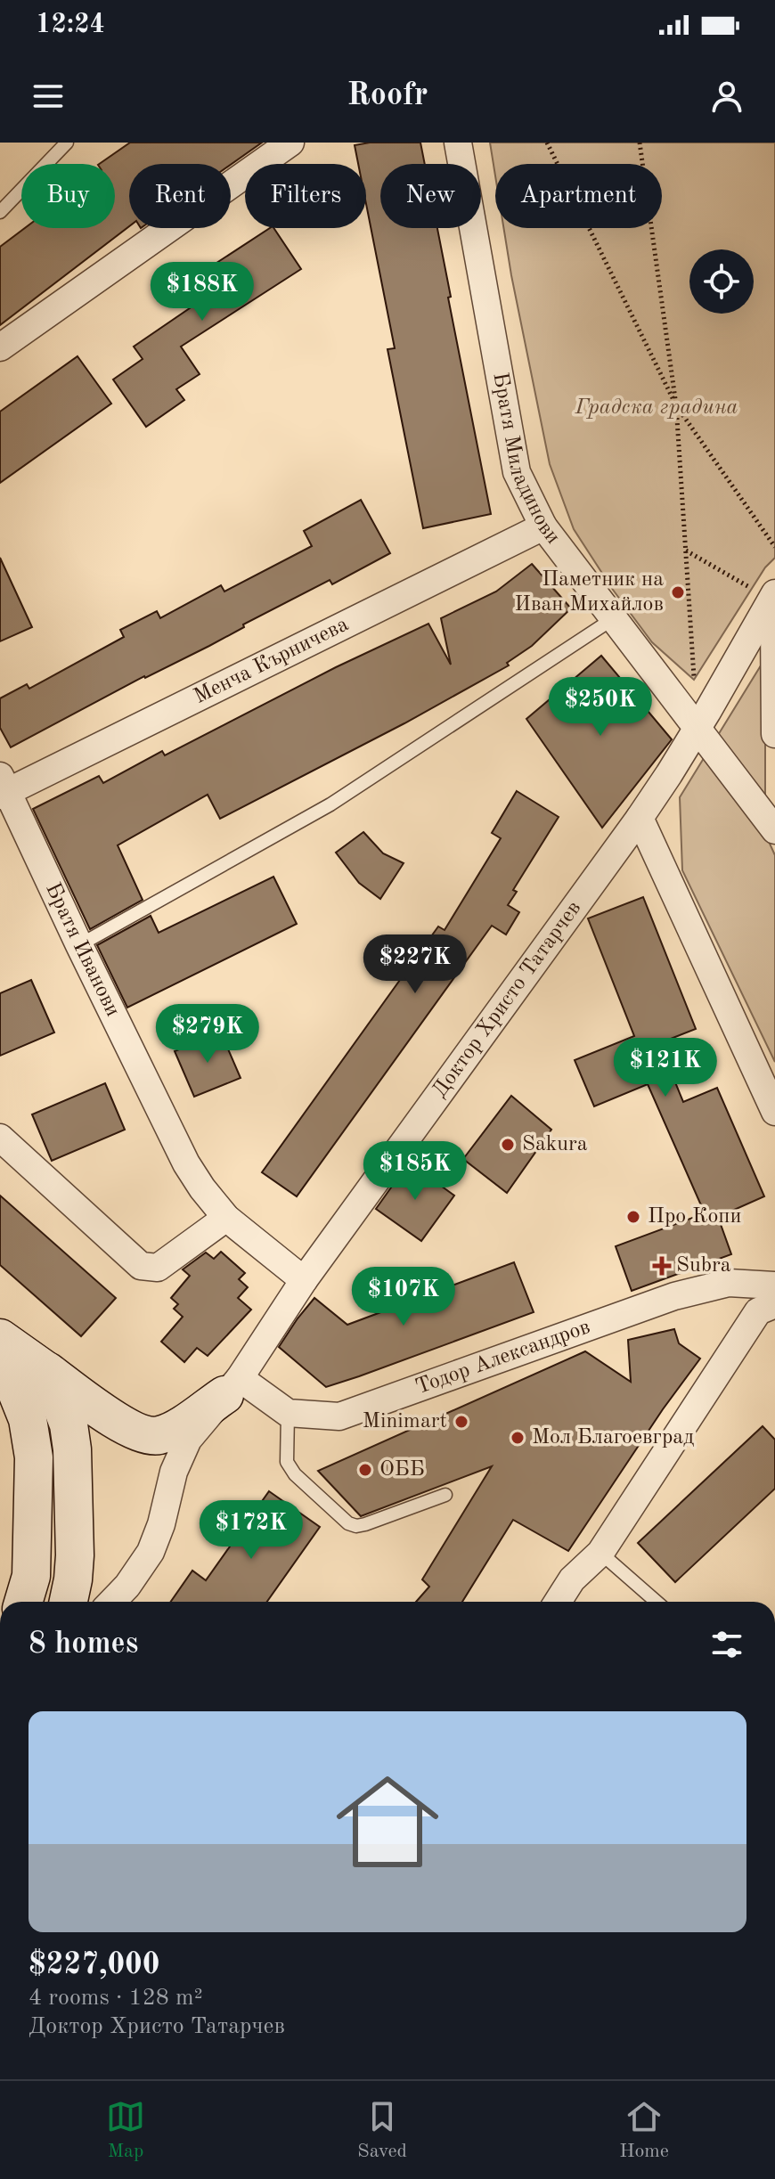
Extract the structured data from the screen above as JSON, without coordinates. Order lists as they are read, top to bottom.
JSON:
{
  "streets": {
    "street": [
      "Братя Миладинови",
      "Менча Кърничева",
      "Братя Иванови",
      "Доктор Христо Татарчев",
      "Тодор Александров"
    ]
  },
  "crossings": [
    ["Братя Миладинови", "Менча Кърничева"],
    ["Братя Миладинови", "Доктор Христо Татарчев"],
    ["Менча Кърничева", "Братя Иванови"],
    ["Братя Иванови", "Доктор Христо Татарчев"]
  ],
  "parks": ["Градска градина"],
  "places": {
    "other": [
      "Паметник на Иван Михайлов",
      "Sakura",
      "Про Копи",
      "Minimart",
      "Мол Благоевград",
      "ОББ"
    ],
    "health": ["Subra"]
  },
  "page": {
    "status": "12:24",
    "header": "Roofr",
    "chip": [
      "Buy",
      "Rent",
      "Filters",
      "New",
      "Apartment"
    ],
    "price": [
      "$188K",
      "$250K",
      "$227K",
      "$279K",
      "$121K",
      "$185K",
      "$107K",
      "$172K"
    ],
    "heading": "8 homes",
    "list": [
      {
        "name": "$227,000",
        "note": "4 rooms · 128 m² · Доктор Христо Татарчев"
      }
    ],
    "tabs": ["Map", "Saved", "Home"]
  }
}
